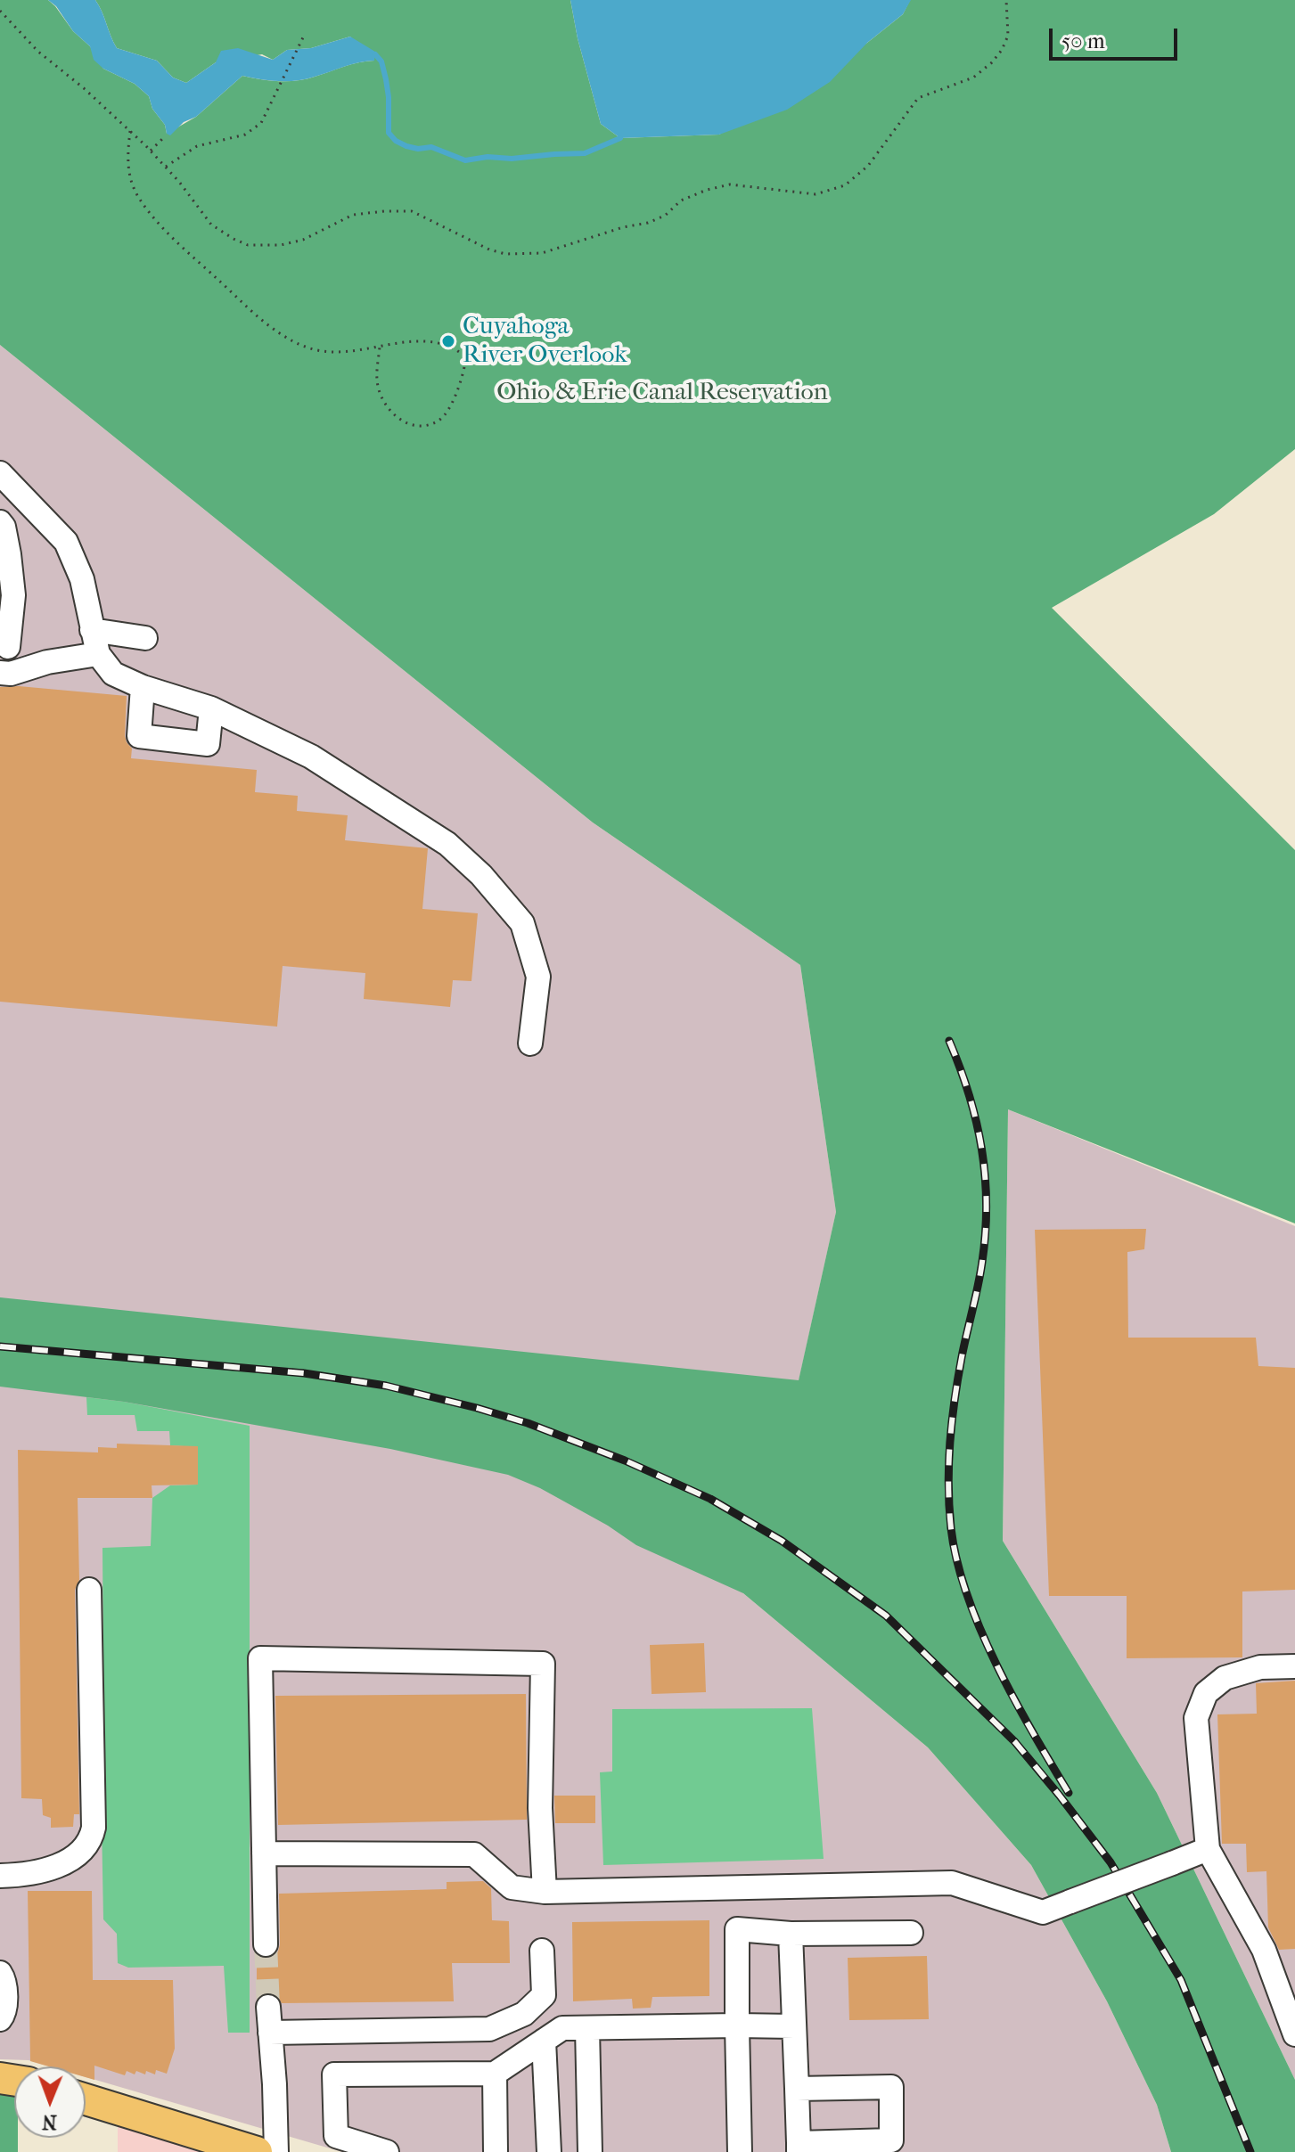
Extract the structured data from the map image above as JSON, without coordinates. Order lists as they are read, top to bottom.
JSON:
{
  "parks": ["Ohio & Erie Canal Reservation"],
  "places": ["Cuyahoga River Overlook"],
  "scale_bar": "50 m",
  "north": "bottom"
}
